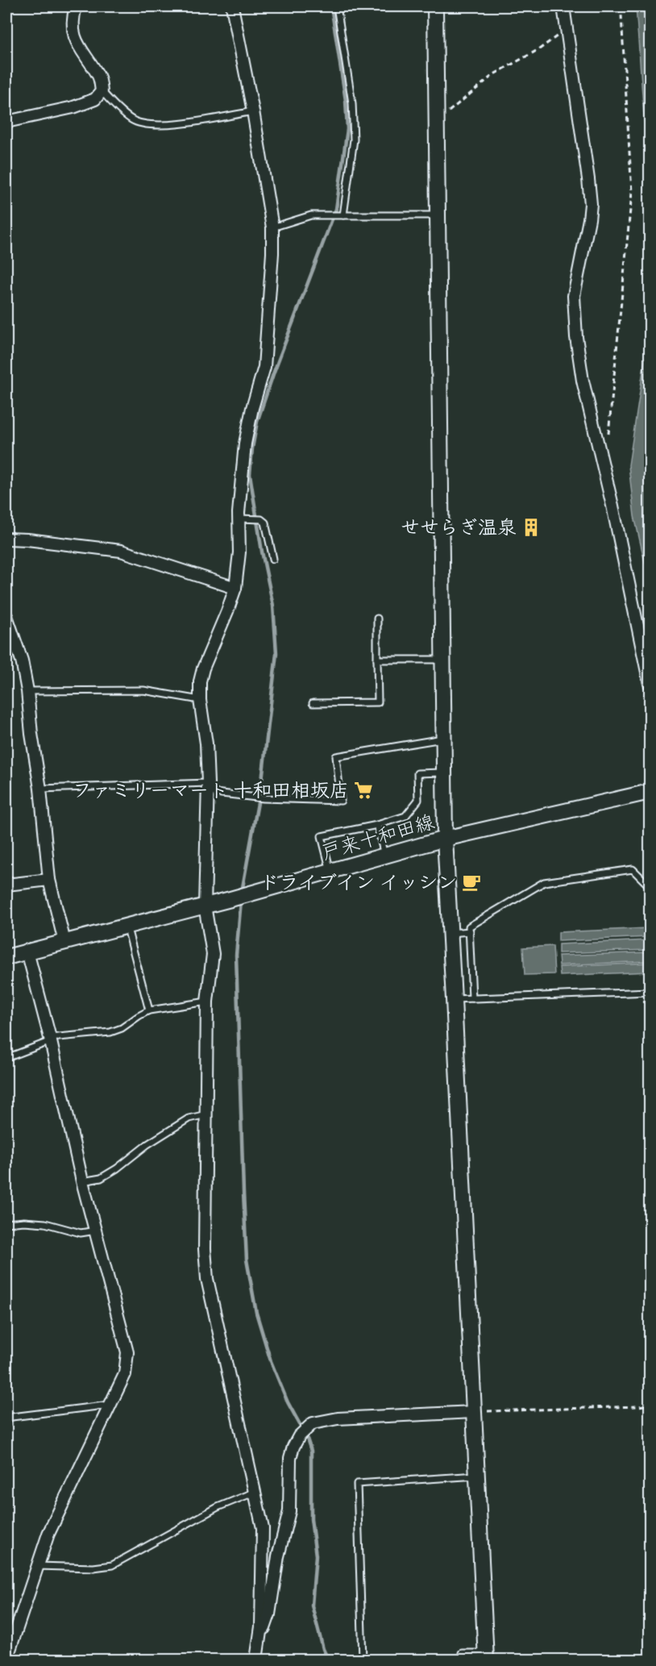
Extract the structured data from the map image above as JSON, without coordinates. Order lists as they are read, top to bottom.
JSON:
{
  "streets": {
    "street": ["戸来十和田線"]
  },
  "places": {
    "building": ["せせらぎ温泉"],
    "supermarket": ["ファミリーマート 十和田相坂店"],
    "cafe": ["ドライブイン イッシン"]
  }
}
